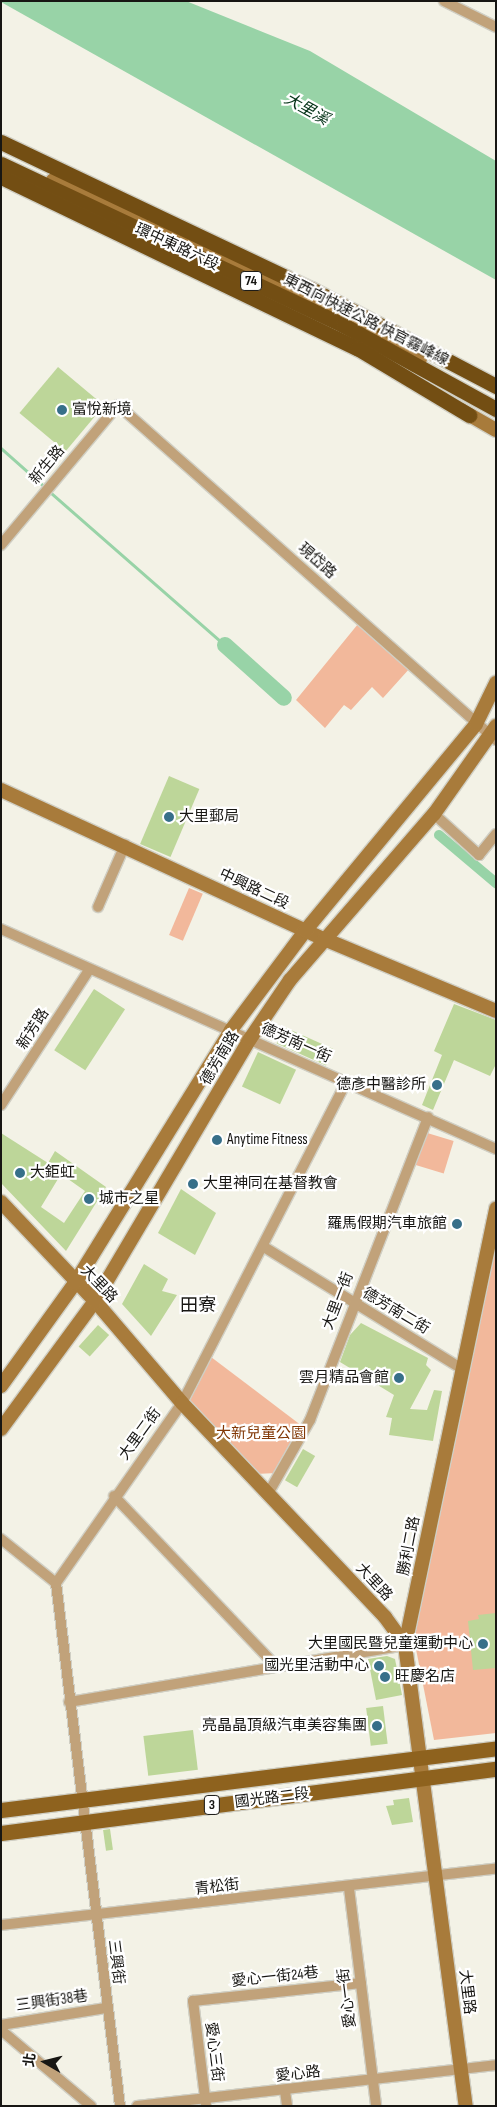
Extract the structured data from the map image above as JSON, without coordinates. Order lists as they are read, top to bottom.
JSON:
{
  "streets": {
    "highway": ["74", "東西向快速公路 快官霧峰線"],
    "main road": ["國光路二段", "3"],
    "street": [
      "環中東路六段",
      "新生路",
      "現岱路",
      "中興路二段",
      "新芳路",
      "德芳南一街",
      "德芳南路",
      "大里路",
      "大里一街",
      "德芳南二街",
      "大里二街",
      "勝利二路",
      "青松街",
      "三興街",
      "愛心一街24巷",
      "愛心一街",
      "三興街38巷",
      "愛心三街",
      "愛心路"
    ]
  },
  "crossings": [
    ["新生路", "現岱路"],
    ["現岱路", "德芳南路"],
    ["中興路二段", "德芳南路"],
    ["新芳路", "德芳南一街"],
    ["德芳南一街", "德芳南路"],
    ["德芳南一街", "大里一街"],
    ["德芳南一街", "大里二街"],
    ["德芳南路", "大里路"],
    ["大里路", "大里一街"],
    ["大里路", "大里二街"],
    ["大里路", "勝利二路"],
    ["大里路", "國光路二段"],
    ["大里路", "3"],
    ["大里路", "青松街"],
    ["大里路", "愛心路"],
    ["大里一街", "德芳南二街"],
    ["德芳南二街", "大里二街"],
    ["德芳南二街", "勝利二路"],
    ["國光路二段", "3"],
    ["國光路二段", "三興街"],
    ["青松街", "三興街"],
    ["青松街", "愛心一街"],
    ["三興街", "三興街38巷"],
    ["愛心一街24巷", "愛心一街"],
    ["愛心一街24巷", "愛心三街"],
    ["愛心一街", "愛心路"],
    ["愛心三街", "愛心路"]
  ],
  "districts": ["田寮"],
  "water": ["大里溪"],
  "parks": ["大新兒童公園"],
  "places": [
    "富悅新境",
    "大里郵局",
    "德彥中醫診所",
    "Anytime Fitness",
    "大鉅虹",
    "大里神同在基督教會",
    "城市之星",
    "羅馬假期汽車旅館",
    "雲月精品會館",
    "大里國民暨兒童運動中心",
    "國光里活動中心",
    "旺慶名店",
    "亮晶晶頂級汽車美容集團"
  ],
  "north": "left"
}
